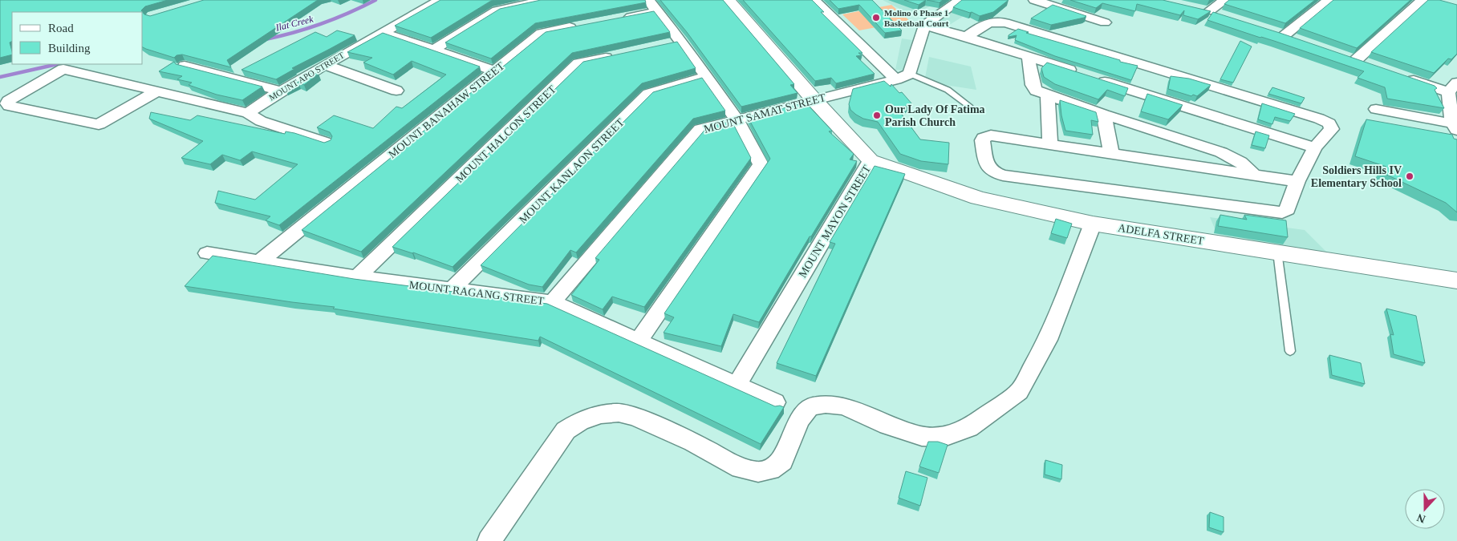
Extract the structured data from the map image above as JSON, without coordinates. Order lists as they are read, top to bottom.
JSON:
{
  "streets": {
    "street": [
      "MOUNT APO STREET",
      "MOUNT BANAHAW STREET",
      "MOUNT SAMAT STREET",
      "MOUNT HALCON STREET",
      "MOUNT KANLAON STREET",
      "MOUNT MAYON STREET",
      "ADELFA STREET",
      "MOUNT RAGANG STREET"
    ]
  },
  "crossings": [
    ["MOUNT BANAHAW STREET", "MOUNT RAGANG STREET"],
    ["MOUNT SAMAT STREET", "MOUNT MAYON STREET"],
    ["MOUNT SAMAT STREET", "MOUNT RAGANG STREET"],
    ["MOUNT HALCON STREET", "MOUNT RAGANG STREET"],
    ["MOUNT KANLAON STREET", "MOUNT RAGANG STREET"],
    ["MOUNT MAYON STREET", "ADELFA STREET"],
    ["MOUNT MAYON STREET", "MOUNT RAGANG STREET"]
  ],
  "water": ["Ilat Creek"],
  "places": ["Molino 6 Phase 1 Basketball Court", "Our Lady Of Fatima Parish Church", "Soldiers Hills IV Elementary School"],
  "legend": ["Road", "Building"],
  "north": "bottom"
}
